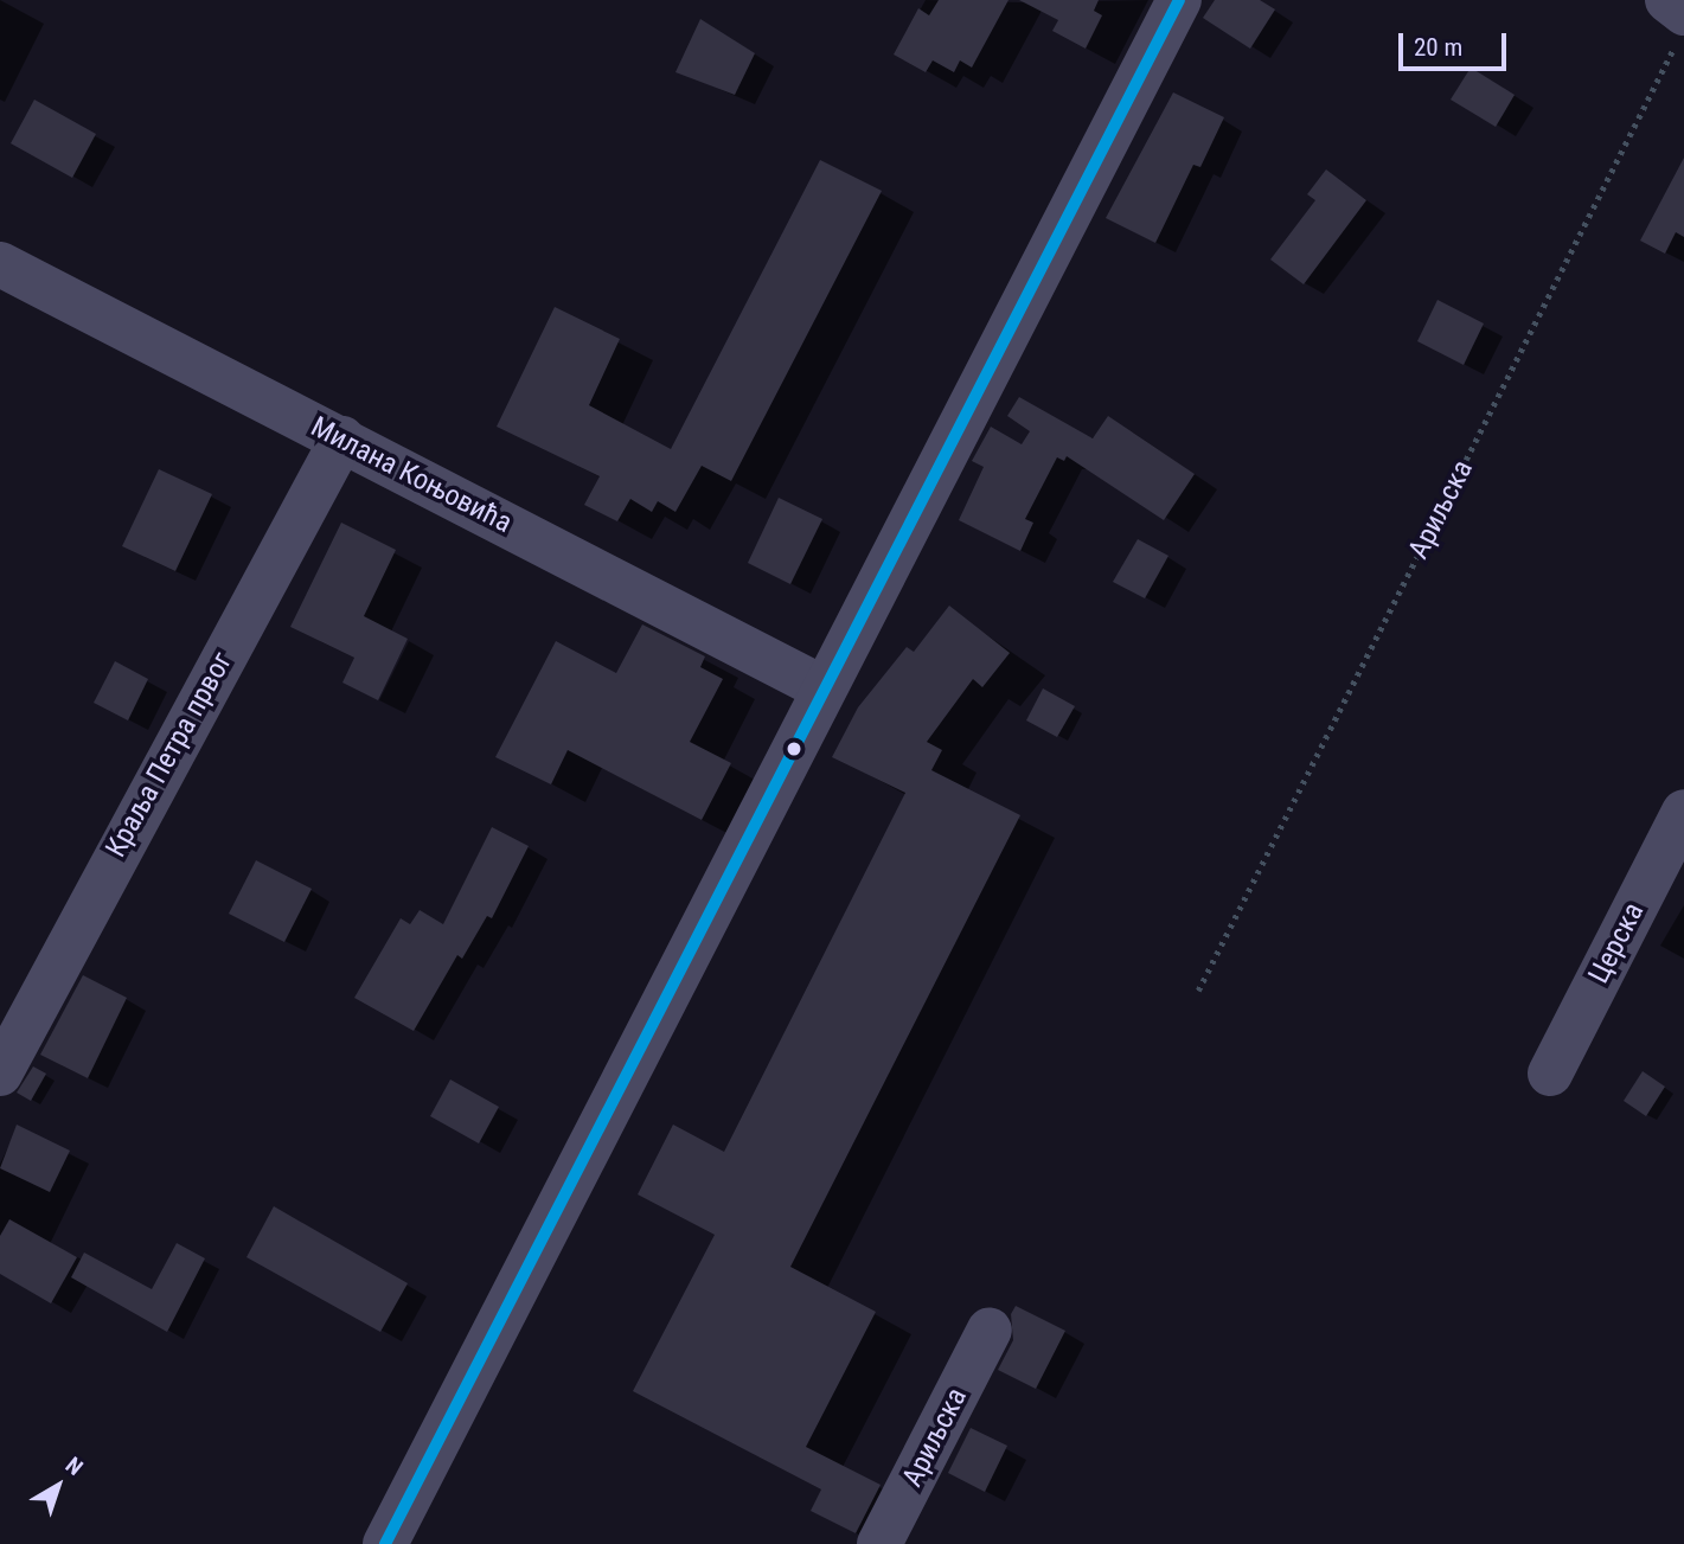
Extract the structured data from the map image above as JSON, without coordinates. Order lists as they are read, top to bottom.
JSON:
{
  "streets": {
    "street": [
      "Милана Коњовића",
      "Ариљска",
      "Краља Петра првог",
      "Церска"
    ]
  },
  "crossings": [
    ["Милана Коњовића", "Краља Петра првог"]
  ],
  "scale_bar": "20 m",
  "north": "top right"
}
